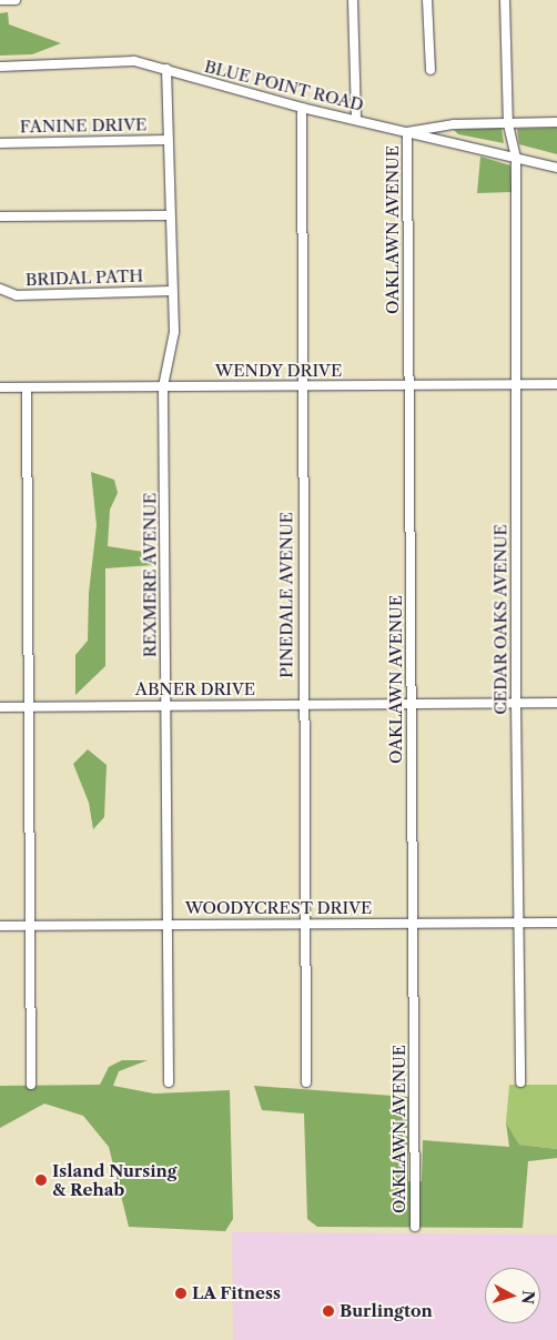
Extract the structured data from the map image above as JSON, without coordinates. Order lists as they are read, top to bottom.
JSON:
{
  "streets": {
    "street": [
      "BLUE POINT ROAD",
      "FANINE DRIVE",
      "OAKLAWN AVENUE",
      "BRIDAL PATH",
      "WENDY DRIVE",
      "REXMERE AVENUE",
      "PINEDALE AVENUE",
      "CEDAR OAKS AVENUE",
      "ABNER DRIVE",
      "WOODYCREST DRIVE"
    ]
  },
  "crossings": [
    ["BLUE POINT ROAD", "OAKLAWN AVENUE"],
    ["BLUE POINT ROAD", "REXMERE AVENUE"],
    ["BLUE POINT ROAD", "PINEDALE AVENUE"],
    ["BLUE POINT ROAD", "CEDAR OAKS AVENUE"],
    ["FANINE DRIVE", "REXMERE AVENUE"],
    ["OAKLAWN AVENUE", "WENDY DRIVE"],
    ["OAKLAWN AVENUE", "ABNER DRIVE"],
    ["OAKLAWN AVENUE", "WOODYCREST DRIVE"],
    ["BRIDAL PATH", "REXMERE AVENUE"],
    ["WENDY DRIVE", "REXMERE AVENUE"],
    ["WENDY DRIVE", "PINEDALE AVENUE"],
    ["WENDY DRIVE", "CEDAR OAKS AVENUE"],
    ["REXMERE AVENUE", "ABNER DRIVE"],
    ["REXMERE AVENUE", "WOODYCREST DRIVE"],
    ["PINEDALE AVENUE", "ABNER DRIVE"],
    ["PINEDALE AVENUE", "WOODYCREST DRIVE"],
    ["CEDAR OAKS AVENUE", "ABNER DRIVE"],
    ["CEDAR OAKS AVENUE", "WOODYCREST DRIVE"]
  ],
  "places": ["Island Nursing & Rehab", "LA Fitness", "Burlington"],
  "north": "right"
}
